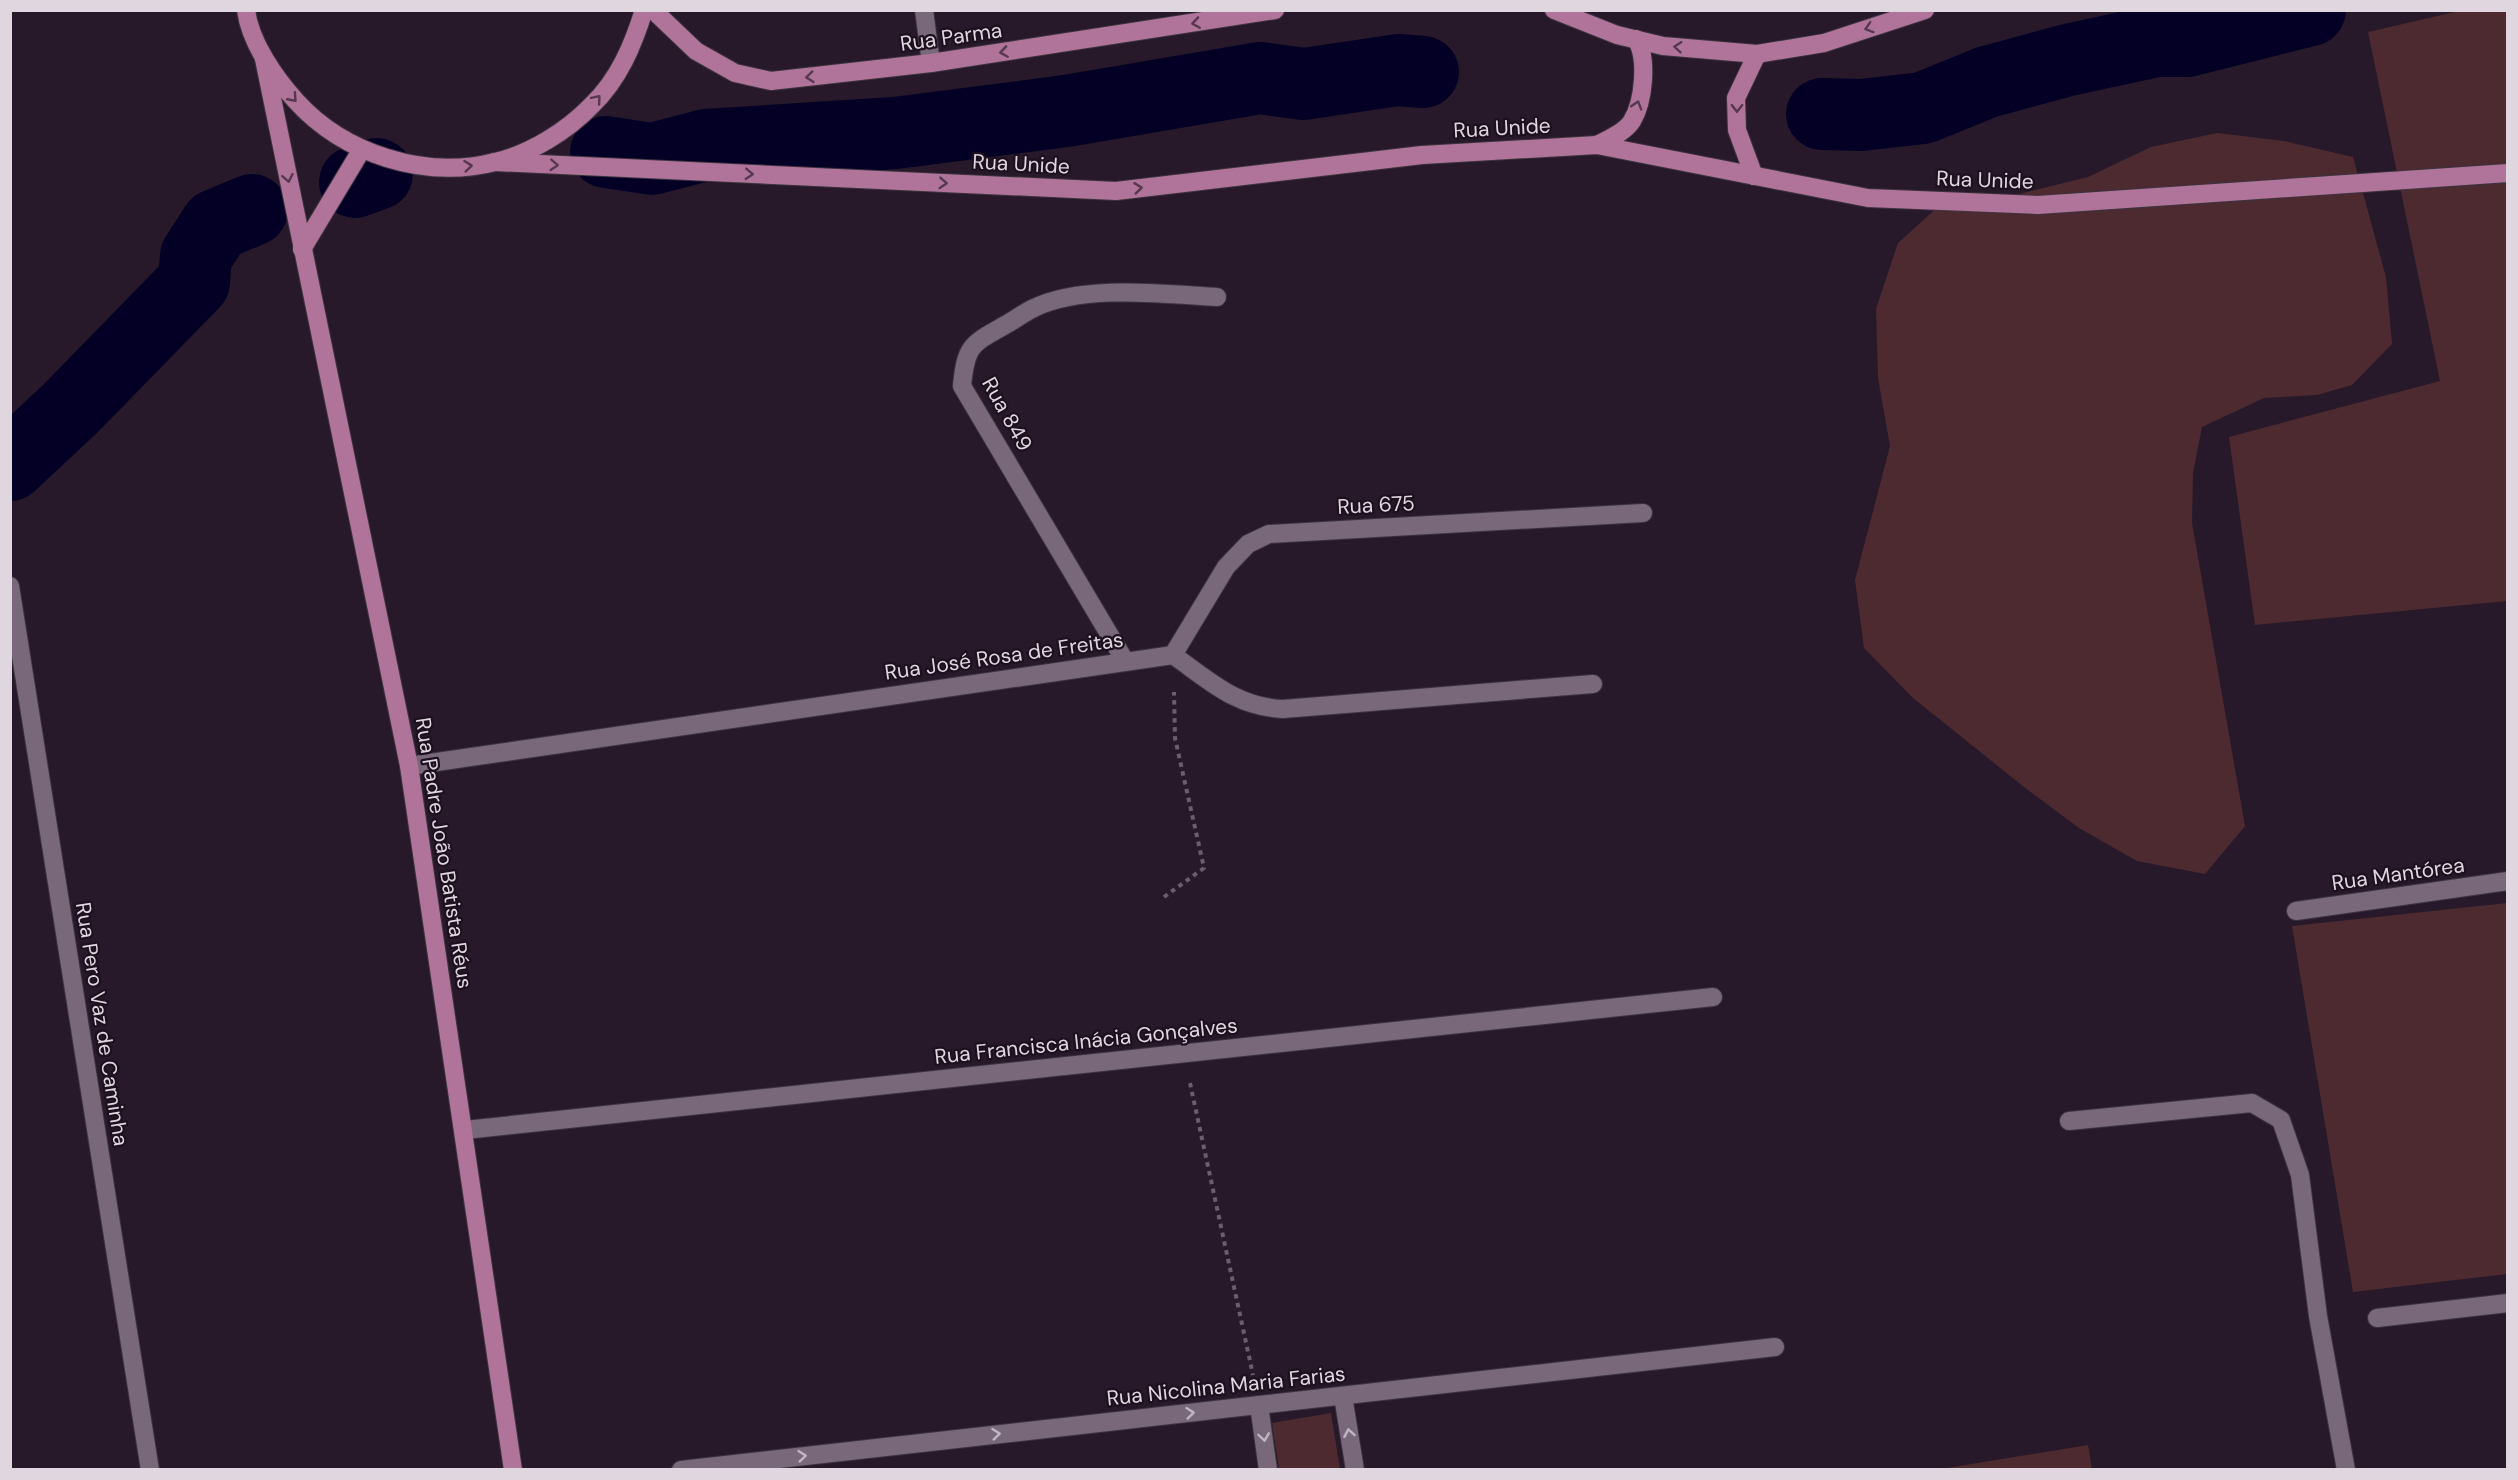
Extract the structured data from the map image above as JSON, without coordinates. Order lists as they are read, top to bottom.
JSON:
{
  "streets": {
    "main road": ["Rua Parma", "Rua Unide", "Rua Padre João Batista Réus"],
    "street": [
      "Rua 849",
      "Rua 675",
      "Rua José Rosa de Freitas",
      "Rua Mantórea",
      "Rua Pero Vaz de Caminha",
      "Rua Francisca Inácia Gonçalves",
      "Rua Nicolina Maria Farias"
    ]
  },
  "crossings": [
    ["Rua 849", "Rua José Rosa de Freitas"],
    ["Rua 675", "Rua José Rosa de Freitas"],
    ["Rua José Rosa de Freitas", "Rua Padre João Batista Réus"],
    ["Rua Padre João Batista Réus", "Rua Francisca Inácia Gonçalves"]
  ],
  "one_way": ["Rua Parma", "Rua Unide", "Rua Nicolina Maria Farias"]
}
